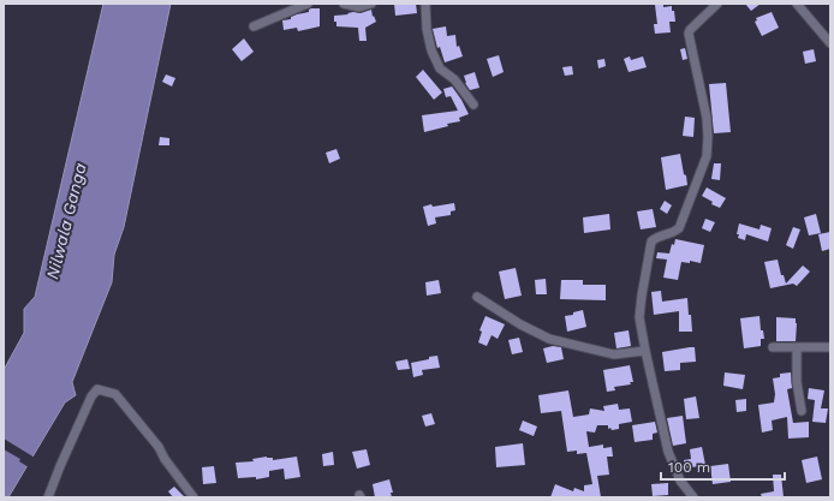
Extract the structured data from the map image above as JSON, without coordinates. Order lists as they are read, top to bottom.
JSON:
{
  "water": ["Nilwala Ganga"],
  "scale_bar": "100 m"
}
